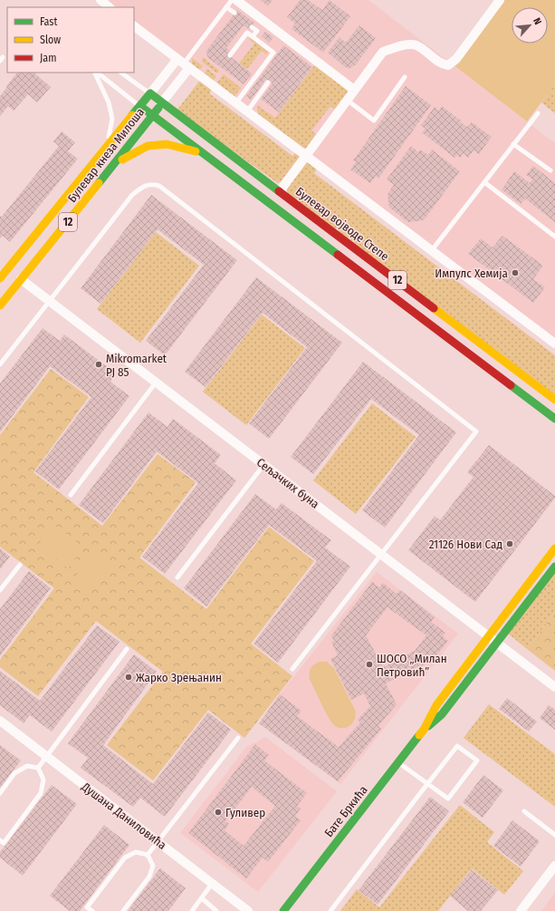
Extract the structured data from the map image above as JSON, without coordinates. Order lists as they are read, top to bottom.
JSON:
{
  "streets": {
    "main road": [
      "Булевар кнеза Милоша",
      "12",
      "Булевар војводе Степе",
      "Бате Бркића"
    ],
    "street": ["Сељачких буна", "Душана Даниловића"]
  },
  "crossings": [
    ["Булевар кнеза Милоша", "12"],
    ["Булевар кнеза Милоша", "Булевар војводе Степе"],
    ["Булевар кнеза Милоша", "Сељачких буна"],
    ["Сељачких буна", "Бате Бркића"]
  ],
  "places": [
    "Импулс Хемија",
    "Mikromarket PJ 85",
    "21126 Нови Сад",
    "ШОСО „Милан Петровић”",
    "Жарко Зрењанин",
    "Гуливер"
  ],
  "legend": ["Fast", "Slow", "Jam"],
  "north": "top right"
}
